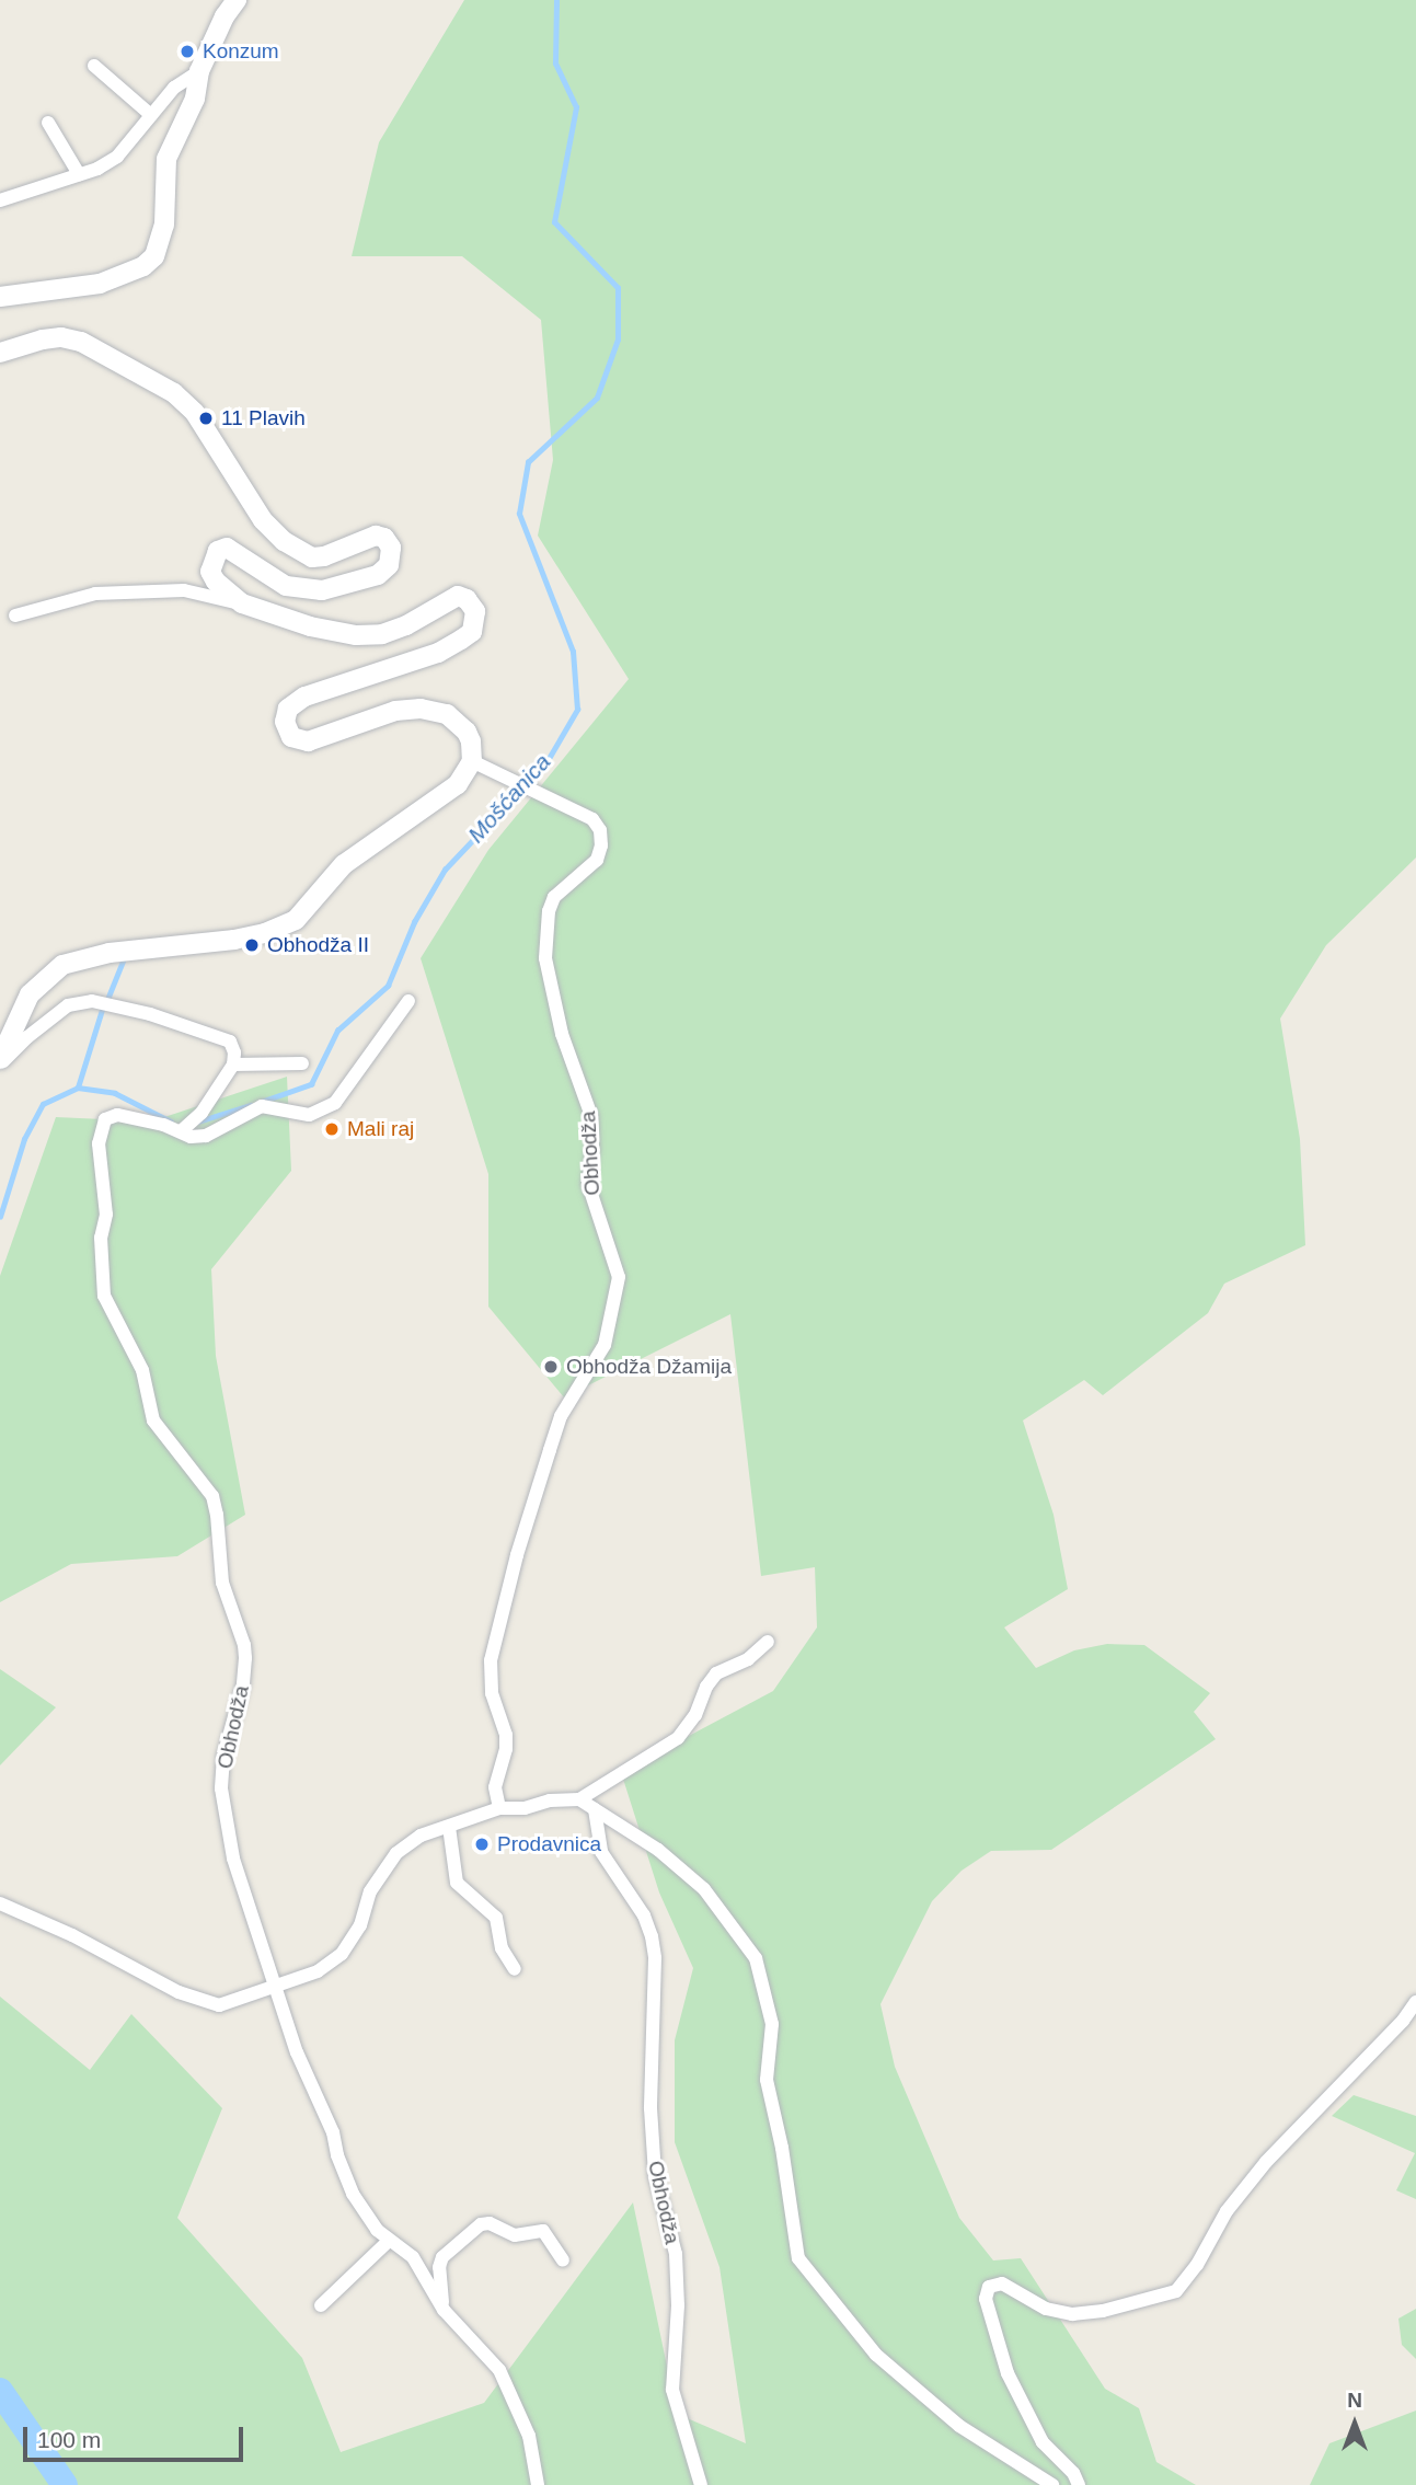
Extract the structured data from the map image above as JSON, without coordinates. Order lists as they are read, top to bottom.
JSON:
{
  "streets": {
    "street": ["Obhodža"]
  },
  "water": ["Mošćanica"],
  "places": [
    "Konzum",
    "11 Plavih",
    "Obhodža II",
    "Mali raj",
    "Obhodža Džamija",
    "Prodavnica"
  ],
  "scale_bar": "100 m",
  "north": "top"
}
